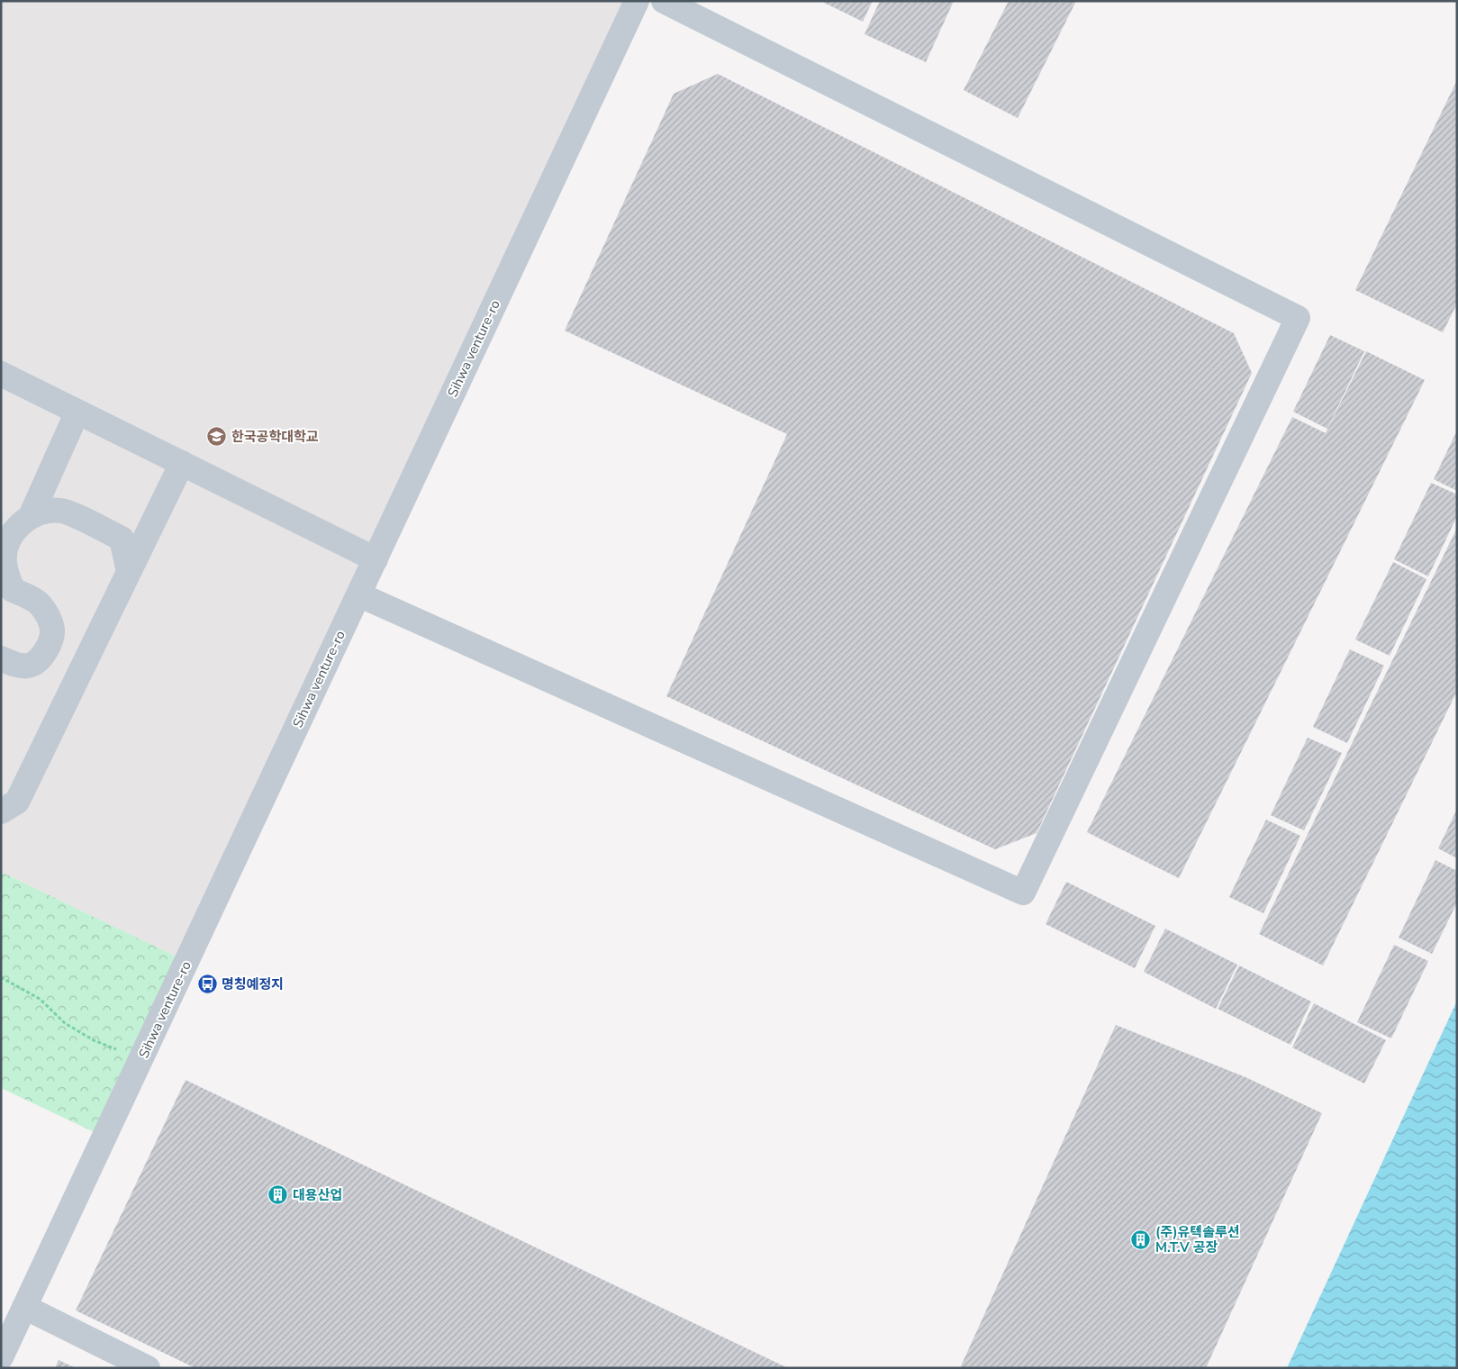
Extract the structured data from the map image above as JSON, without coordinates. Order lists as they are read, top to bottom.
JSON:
{
  "streets": {
    "street": ["Sihwa venture-ro"]
  },
  "places": {
    "school or university": ["한국공학대학교"],
    "bus stop": ["명칭예정지"],
    "building": ["대용산업", "(주)유텍솔루션 M.T.V 공장"]
  }
}
